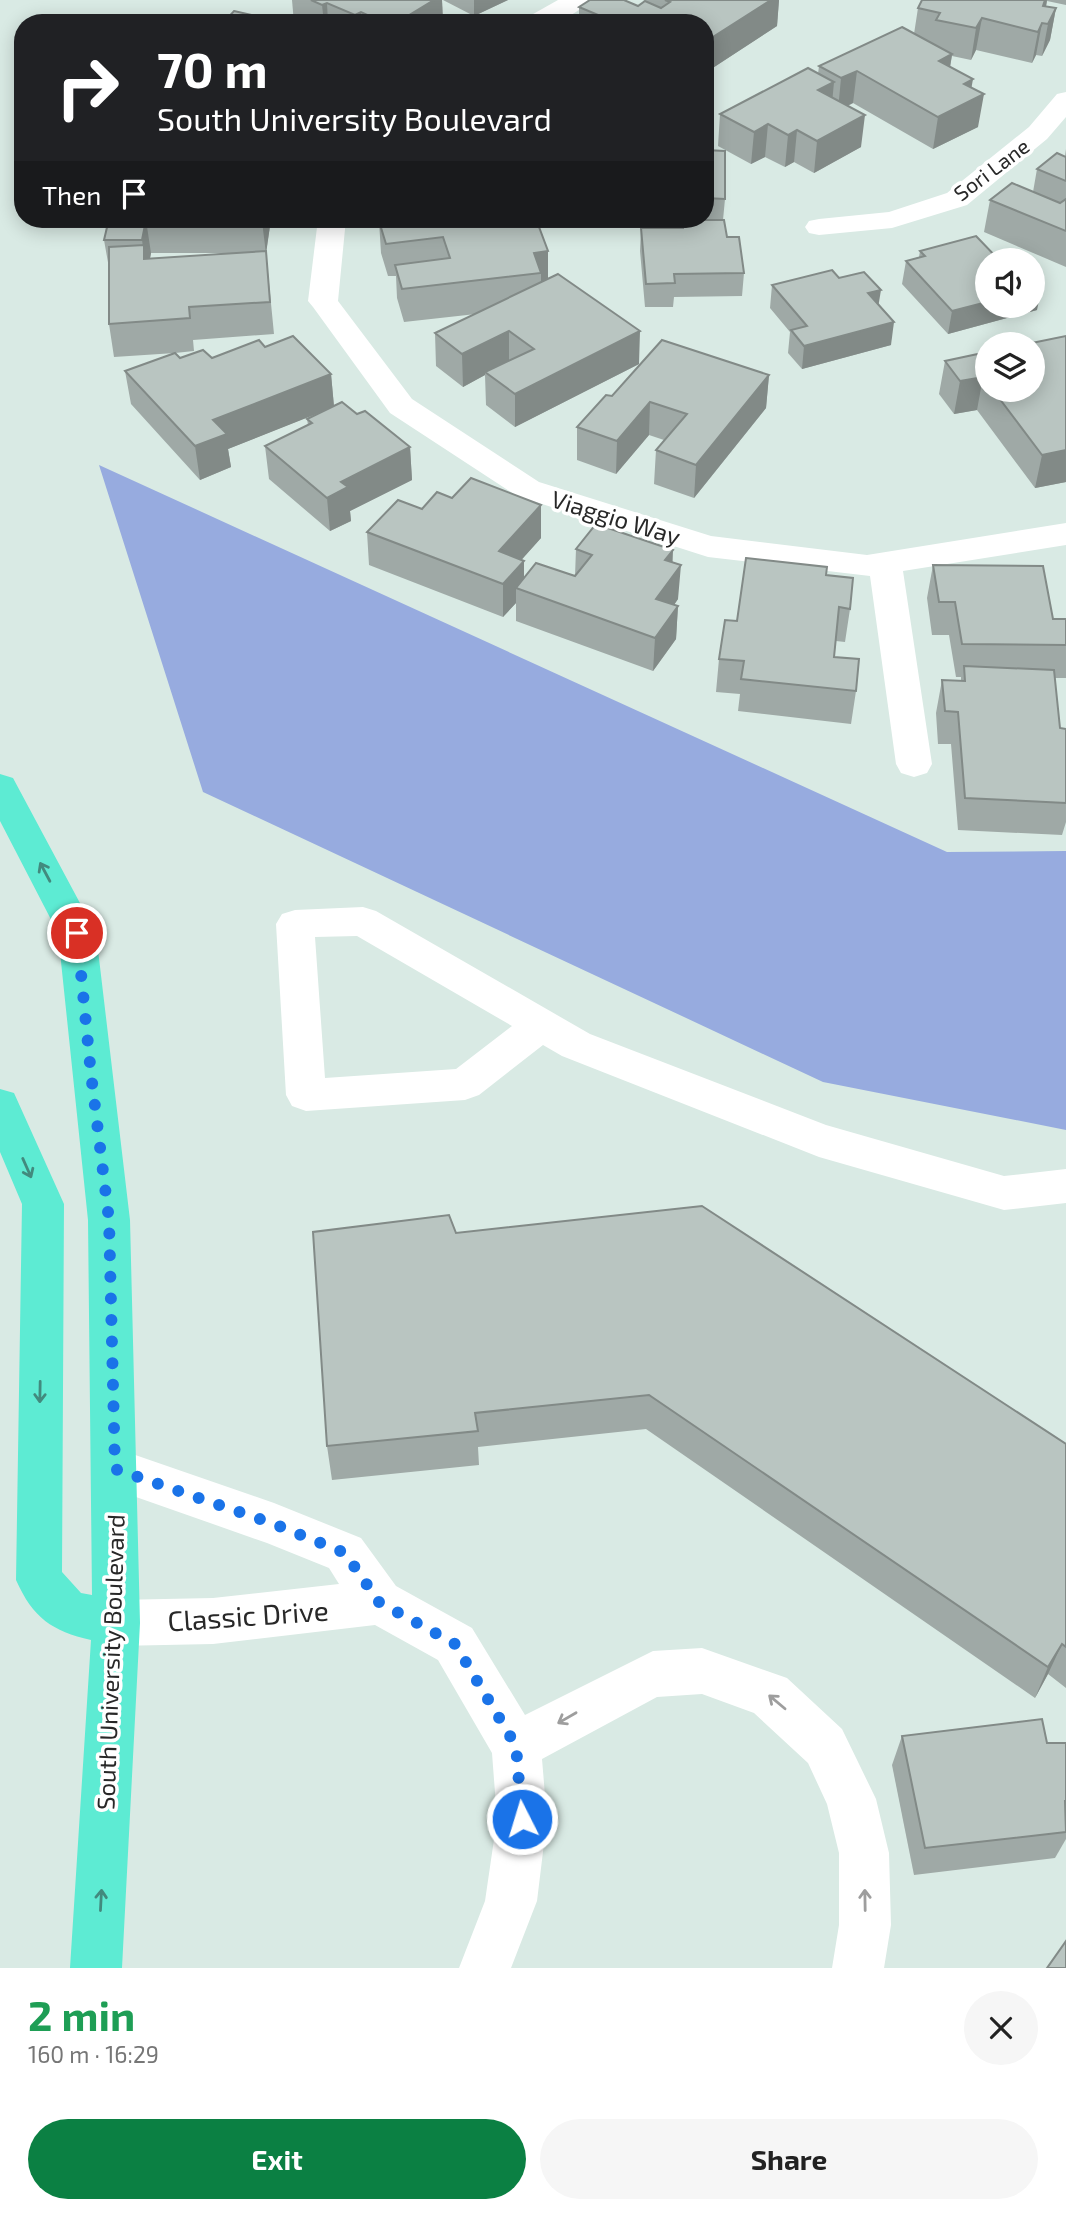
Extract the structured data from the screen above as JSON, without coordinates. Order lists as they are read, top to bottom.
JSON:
{
  "streets": {
    "main road": ["South University Boulevard"],
    "street": ["Sori Lane", "Viaggio Way", "Classic Drive"]
  },
  "crossings": [
    ["Classic Drive", "South University Boulevard"]
  ],
  "page": {
    "turn": ["70 m", "South University Boulevard"],
    "then": "Then",
    "heading": ["2 min", "160 m · 16:29"],
    "buttons": ["Exit", "Share"]
  }
}
